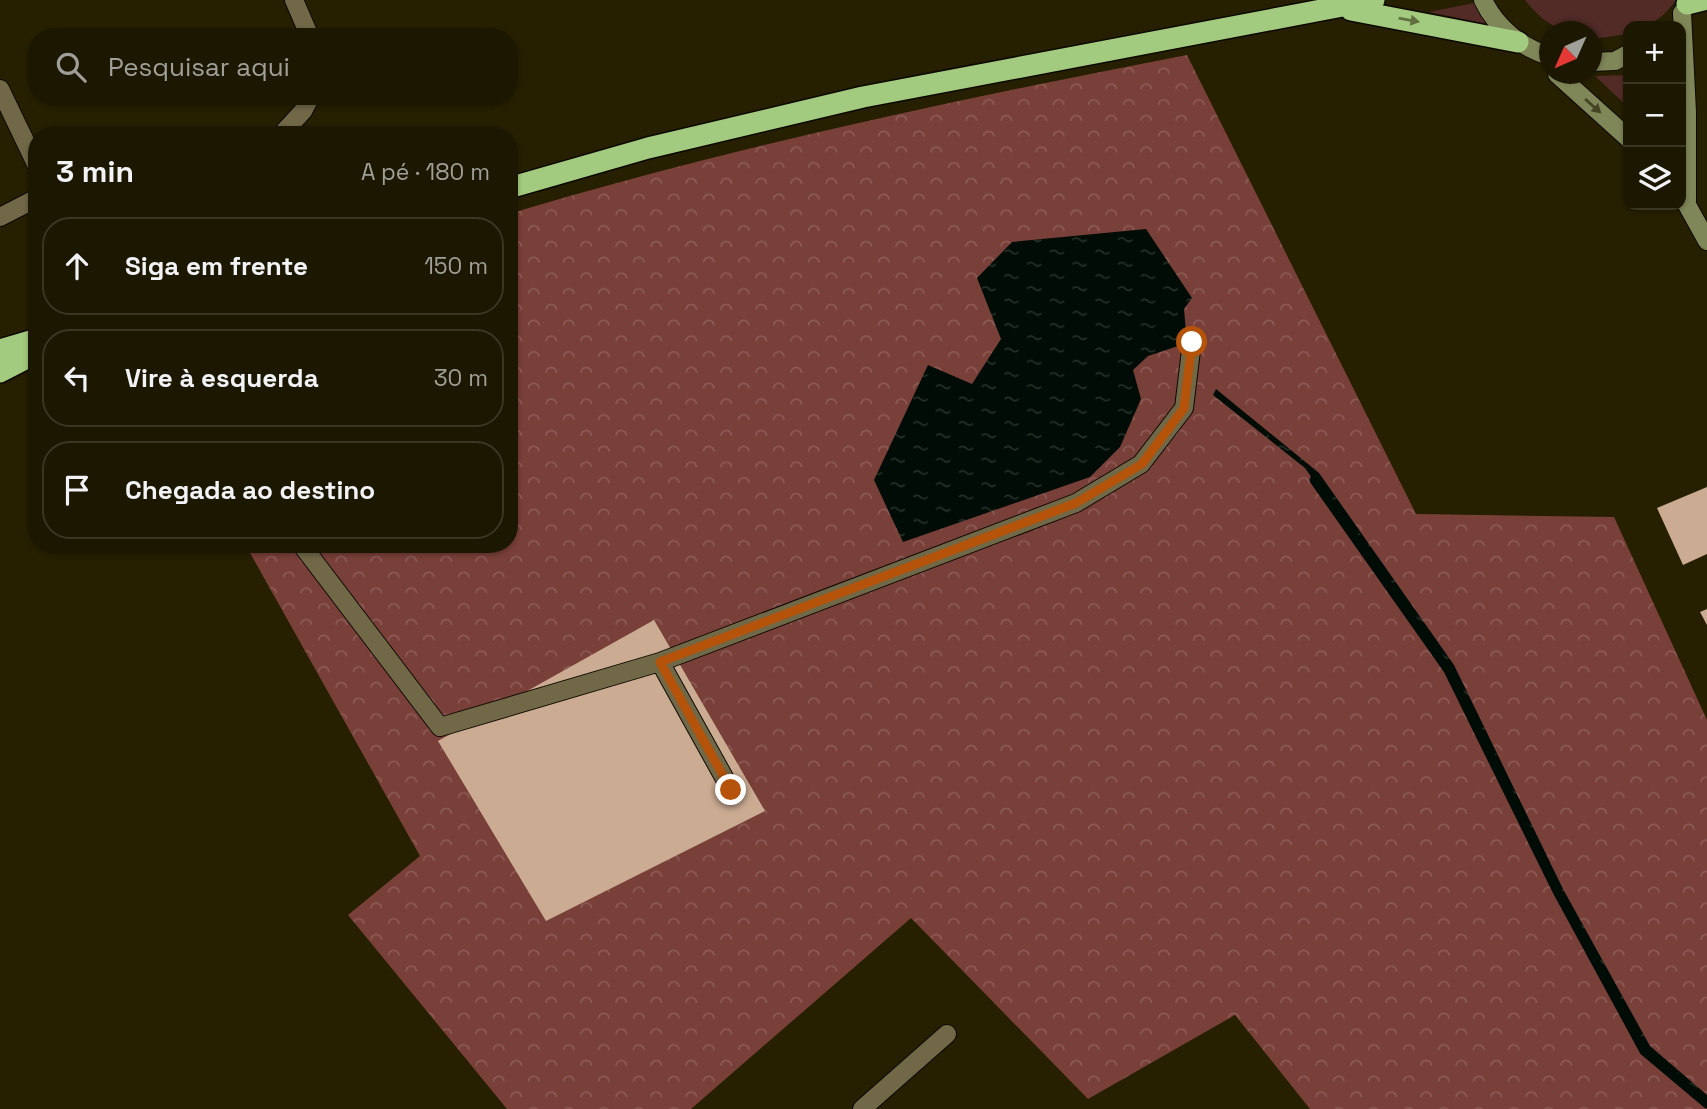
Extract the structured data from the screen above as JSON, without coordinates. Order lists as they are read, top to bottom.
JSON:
{
  "north": "bottom left",
  "page": {
    "map_buttons": ["+", "−"],
    "search": "Pesquisar aqui",
    "heading": ["3 min", "A pé · 180 m"],
    "list": [
      ["Siga em frente", "150 m"],
      ["Vire à esquerda", "30 m"],
      "Chegada ao destino"
    ]
  }
}
